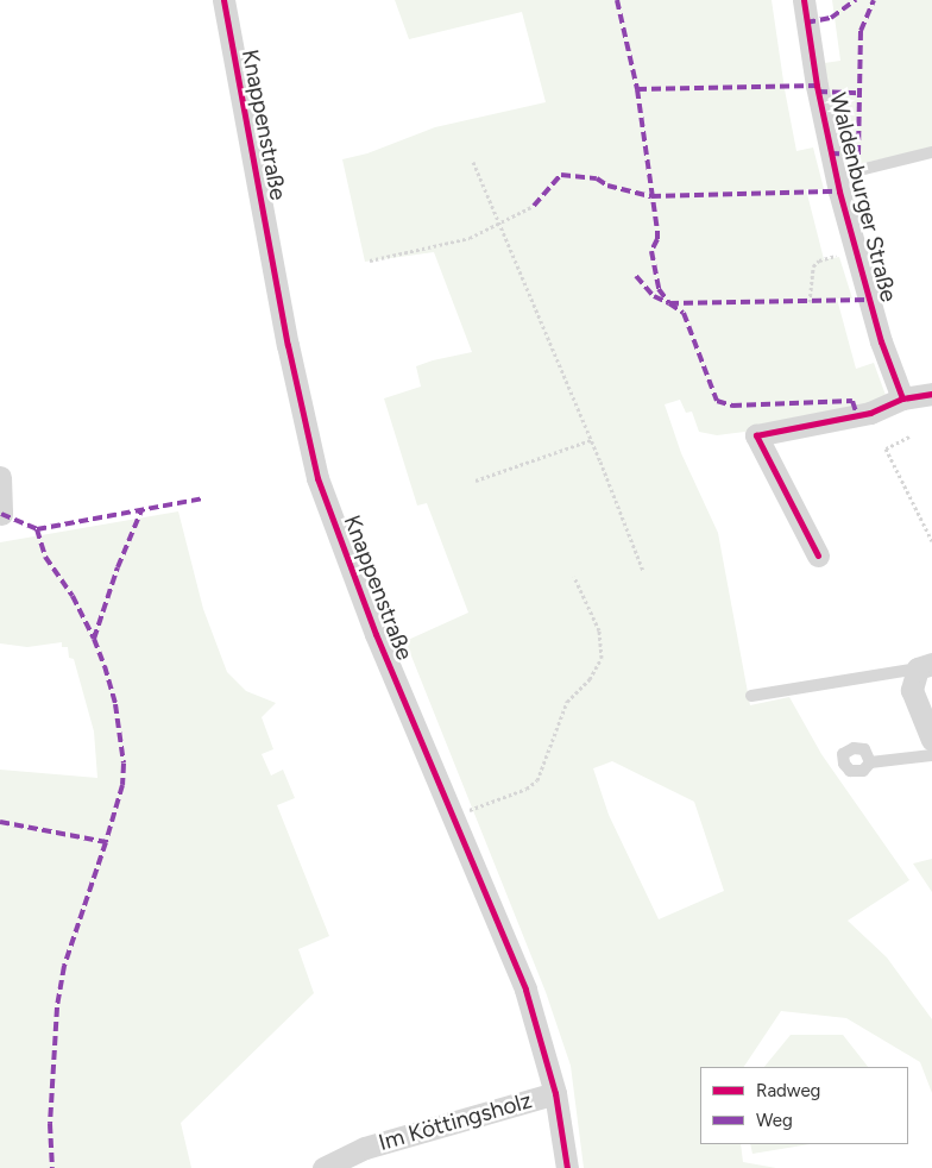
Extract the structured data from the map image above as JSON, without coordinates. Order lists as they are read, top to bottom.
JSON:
{
  "streets": {
    "street": ["Knappenstraße", "Waldenburger Straße", "Im Köttingsholz"]
  },
  "crossings": [
    ["Knappenstraße", "Im Köttingsholz"]
  ],
  "legend": ["Radweg", "Weg"]
}
